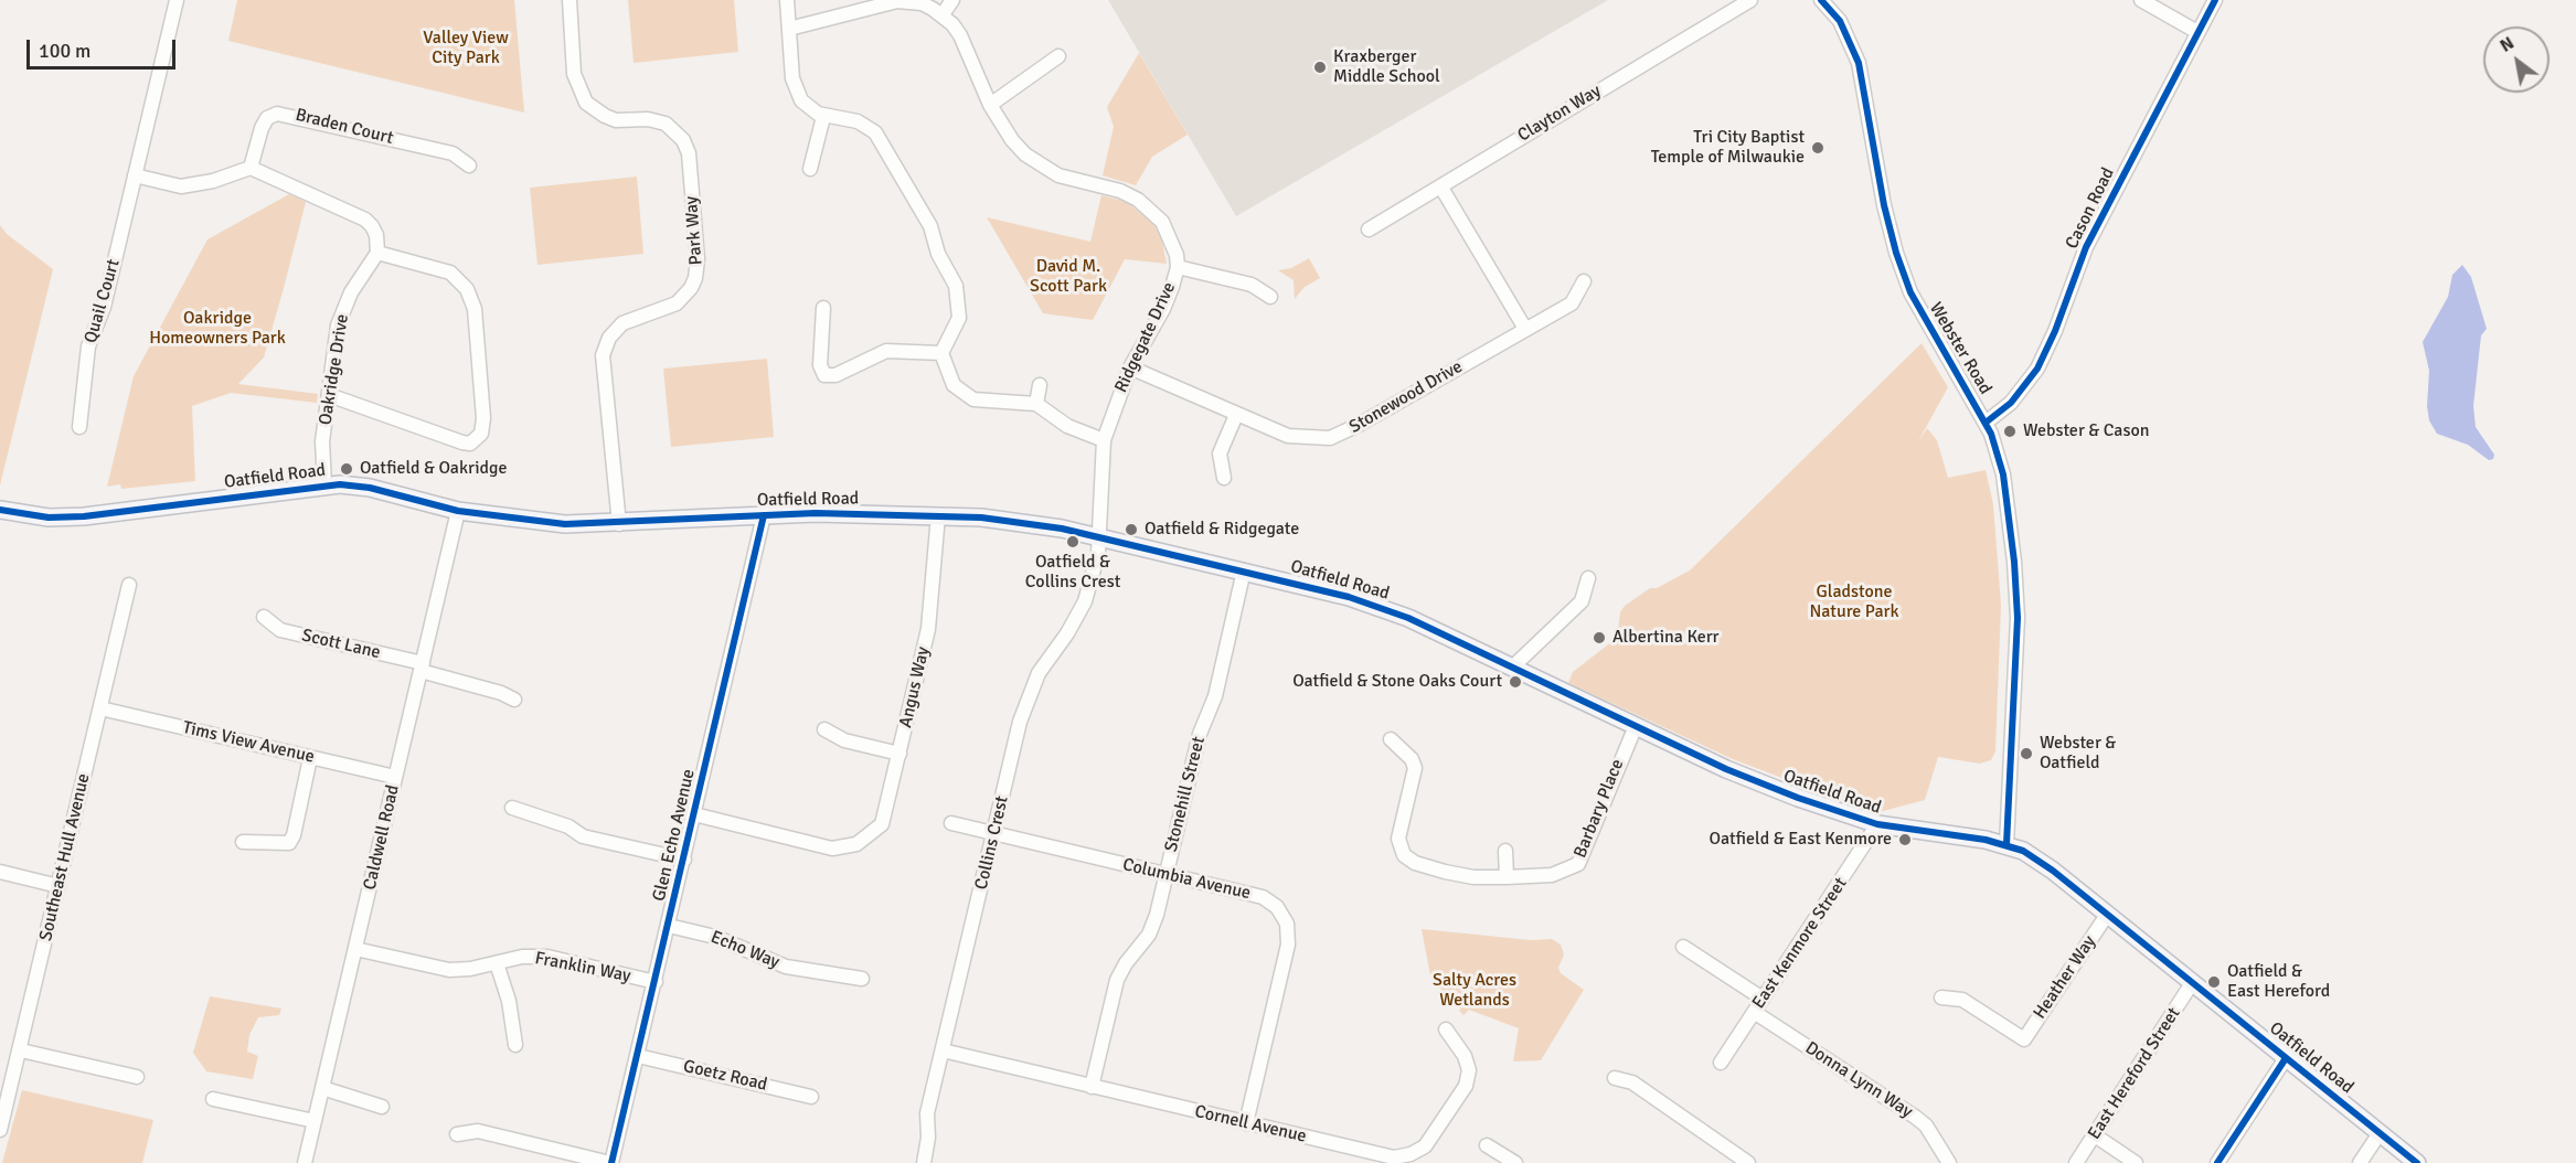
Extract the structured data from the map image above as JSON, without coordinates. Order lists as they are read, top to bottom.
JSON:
{
  "streets": {
    "main road": ["Oatfield Road"],
    "street": [
      "Clayton Way",
      "Braden Court",
      "Cason Road",
      "Park Way",
      "Quail Court",
      "Ridgegate Drive",
      "Webster Road",
      "Oakridge Drive",
      "Stonewood Drive",
      "Scott Lane",
      "Angus Way",
      "Tims View Avenue",
      "Stonehill Street",
      "Barbary Place",
      "Glen Echo Avenue",
      "Caldwell Road",
      "Collins Crest",
      "Southeast Hull Avenue",
      "Columbia Avenue",
      "East Kenmore Street",
      "Echo Way",
      "Franklin Way",
      "Heather Way",
      "East Hereford Street",
      "Goetz Road",
      "Donna Lynn Way",
      "Cornell Avenue"
    ]
  },
  "crossings": [
    ["Cason Road", "Webster Road"],
    ["Park Way", "Oatfield Road"],
    ["Ridgegate Drive", "Stonewood Drive"],
    ["Ridgegate Drive", "Oatfield Road"],
    ["Ridgegate Drive", "Collins Crest"],
    ["Webster Road", "Oatfield Road"],
    ["Oakridge Drive", "Oatfield Road"],
    ["Oatfield Road", "Angus Way"],
    ["Oatfield Road", "Stonehill Street"],
    ["Oatfield Road", "Barbary Place"],
    ["Oatfield Road", "Glen Echo Avenue"],
    ["Oatfield Road", "Caldwell Road"],
    ["Oatfield Road", "Collins Crest"],
    ["Oatfield Road", "East Kenmore Street"],
    ["Oatfield Road", "Heather Way"],
    ["Oatfield Road", "East Hereford Street"],
    ["Scott Lane", "Caldwell Road"],
    ["Angus Way", "Glen Echo Avenue"],
    ["Tims View Avenue", "Caldwell Road"],
    ["Tims View Avenue", "Southeast Hull Avenue"],
    ["Stonehill Street", "Columbia Avenue"],
    ["Stonehill Street", "Cornell Avenue"],
    ["Glen Echo Avenue", "Echo Way"],
    ["Glen Echo Avenue", "Franklin Way"],
    ["Glen Echo Avenue", "Goetz Road"],
    ["Caldwell Road", "Franklin Way"],
    ["Collins Crest", "Columbia Avenue"],
    ["Collins Crest", "Cornell Avenue"],
    ["Columbia Avenue", "Cornell Avenue"],
    ["East Kenmore Street", "Donna Lynn Way"]
  ],
  "parks": [
    "Valley View City Park",
    "David M. Scott Park",
    "Oakridge Homeowners Park",
    "Gladstone Nature Park",
    "Salty Acres Wetlands"
  ],
  "places": [
    "Kraxberger Middle School",
    "Tri City Baptist Temple of Milwaukie",
    "Webster & Cason",
    "Oatfield & Oakridge",
    "Oatfield & Ridgegate",
    "Oatfield & Collins Crest",
    "Albertina Kerr",
    "Oatfield & Stone Oaks Court",
    "Webster & Oatfield",
    "Oatfield & East Kenmore",
    "Oatfield & East Hereford"
  ],
  "scale_bar": "100 m",
  "north": "top left"
}
